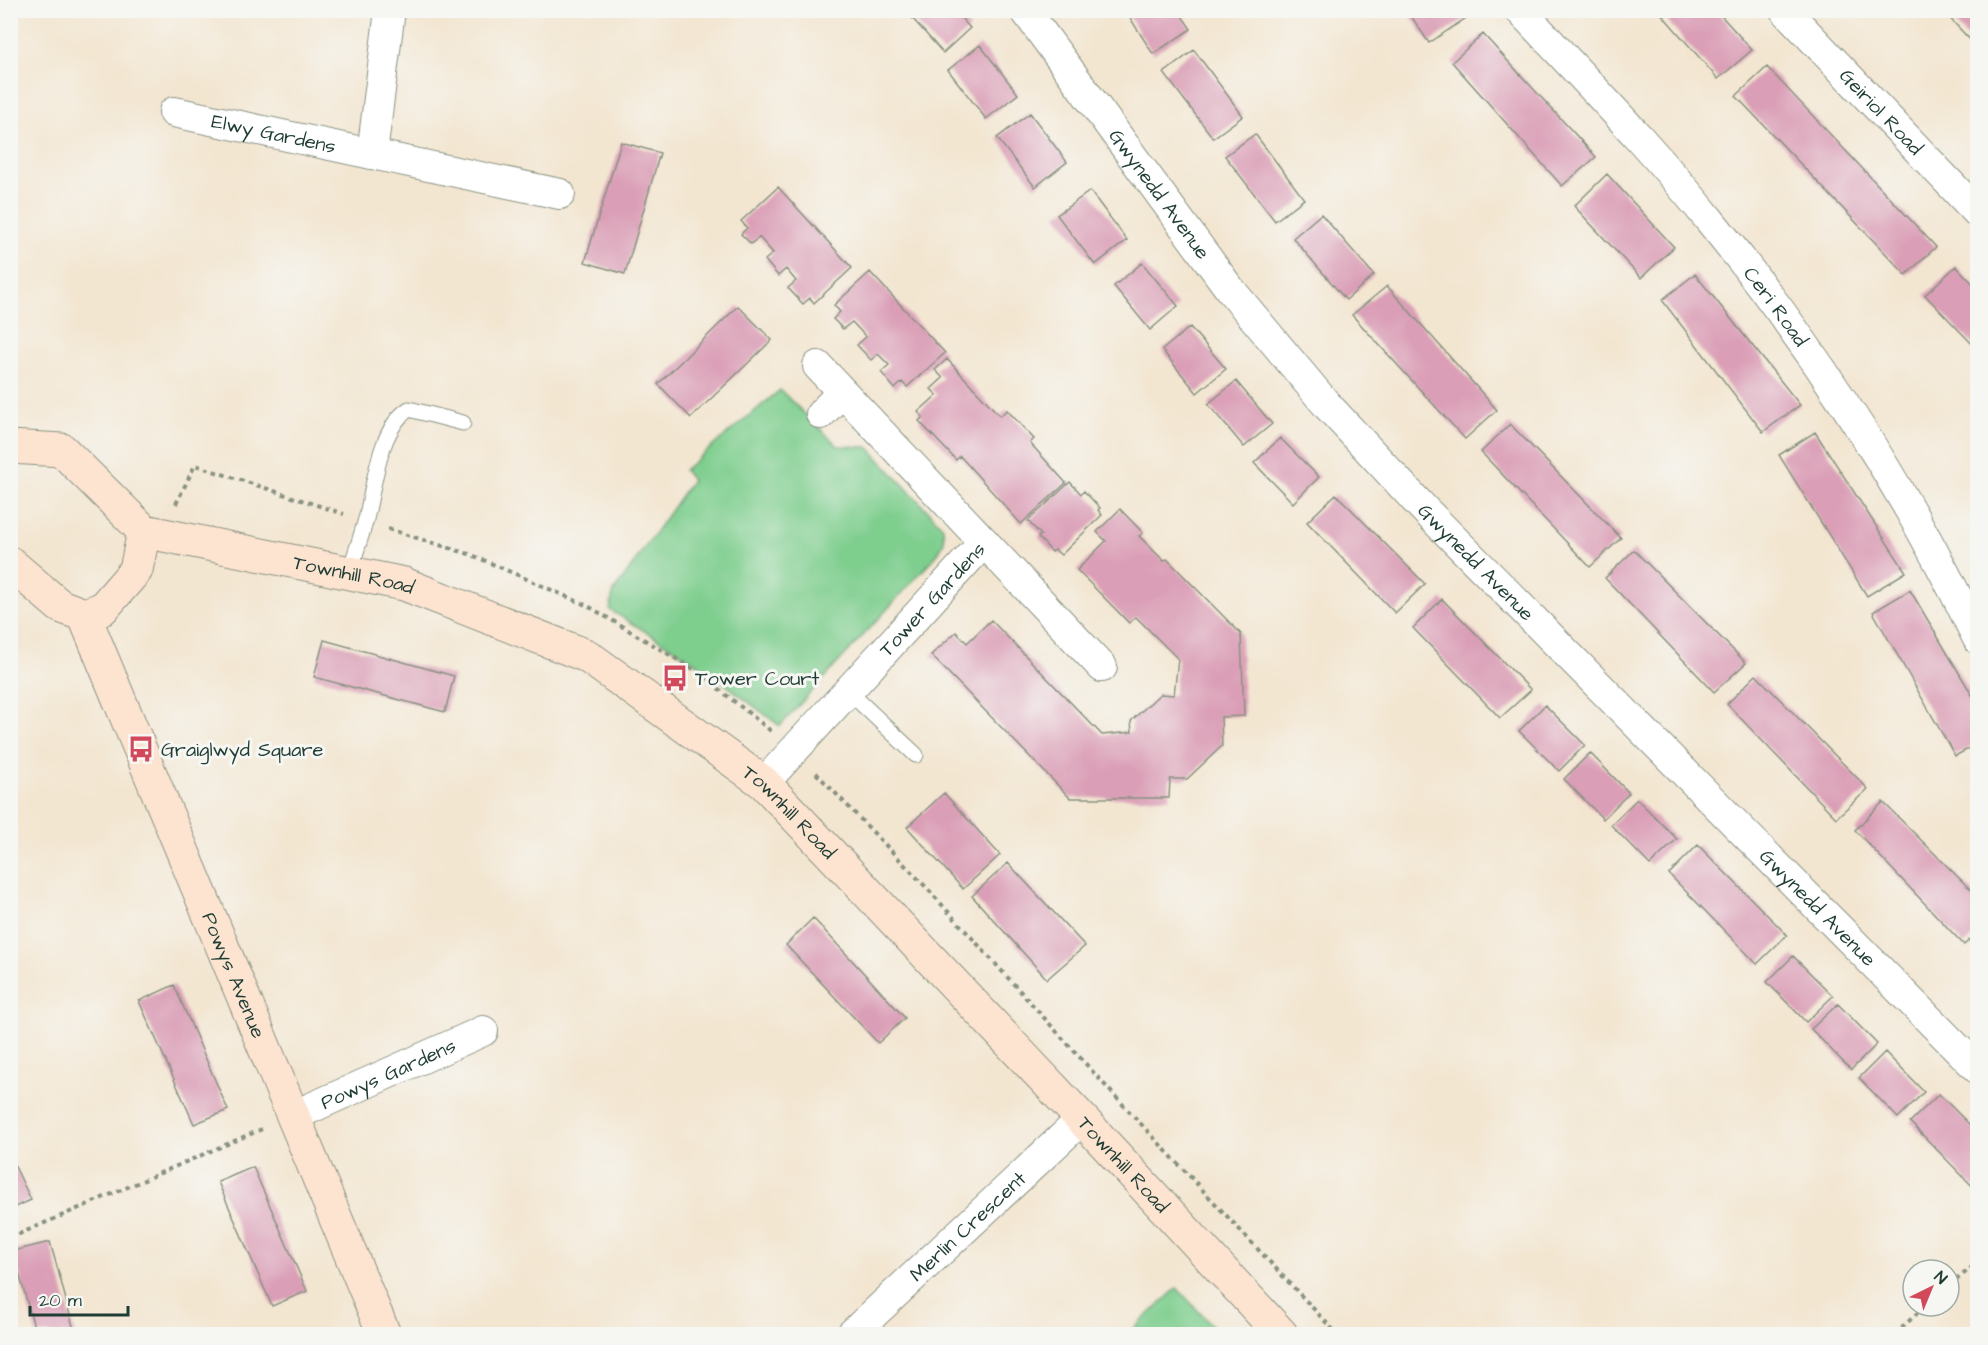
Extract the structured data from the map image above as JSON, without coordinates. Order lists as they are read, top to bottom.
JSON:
{
  "streets": {
    "street": [
      "Geiriol Road",
      "Elwy Gardens",
      "Gwynedd Avenue",
      "Ceri Road",
      "Townhill Road",
      "Tower Gardens",
      "Powys Avenue",
      "Powys Gardens",
      "Merlin Crescent"
    ]
  },
  "crossings": [
    ["Townhill Road", "Tower Gardens"],
    ["Townhill Road", "Merlin Crescent"],
    ["Powys Avenue", "Powys Gardens"]
  ],
  "places": {
    "bus stop": ["Tower Court", "Graiglwyd Square"]
  },
  "scale_bar": "20 m",
  "north": "top right"
}
